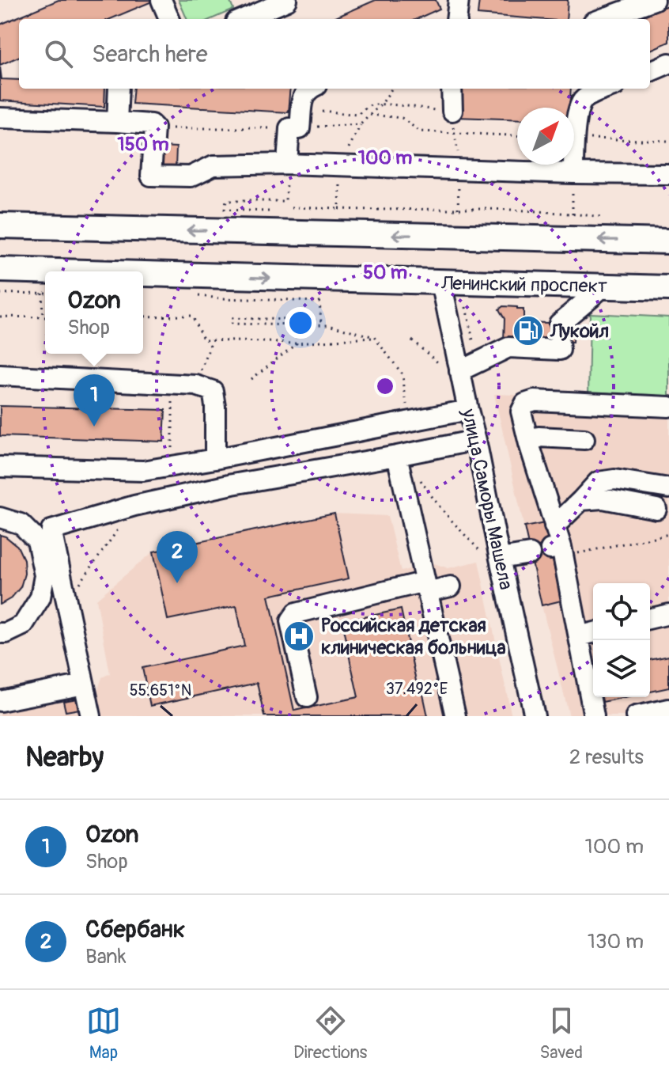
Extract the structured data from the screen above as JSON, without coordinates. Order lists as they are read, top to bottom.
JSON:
{
  "streets": {
    "main road": ["Ленинский проспект"],
    "street": ["улица Саморы Машела"]
  },
  "crossings": [
    ["Ленинский проспект", "улица Саморы Машела"]
  ],
  "places": {
    "fuel station": ["Лукойл"],
    "hospital": ["Российская детская клиническая больница"]
  },
  "north": "top right",
  "page": {
    "search": "Search here",
    "popup": ["Ozon", "Shop"],
    "pins": ["1", "2"],
    "heading": ["Nearby", "2 results"],
    "list": [
      {
        "mark": "1",
        "name": "Ozon",
        "note": "Shop",
        "value": "100 m"
      },
      {
        "mark": "2",
        "name": "Сбербанк",
        "note": "Bank",
        "value": "130 m"
      }
    ],
    "nav": ["Map", "Directions", "Saved"]
  },
  "coordinates": ["37.492°E", "55.651°N"],
  "rings": ["150 m", "100 m", "50 m"]
}
